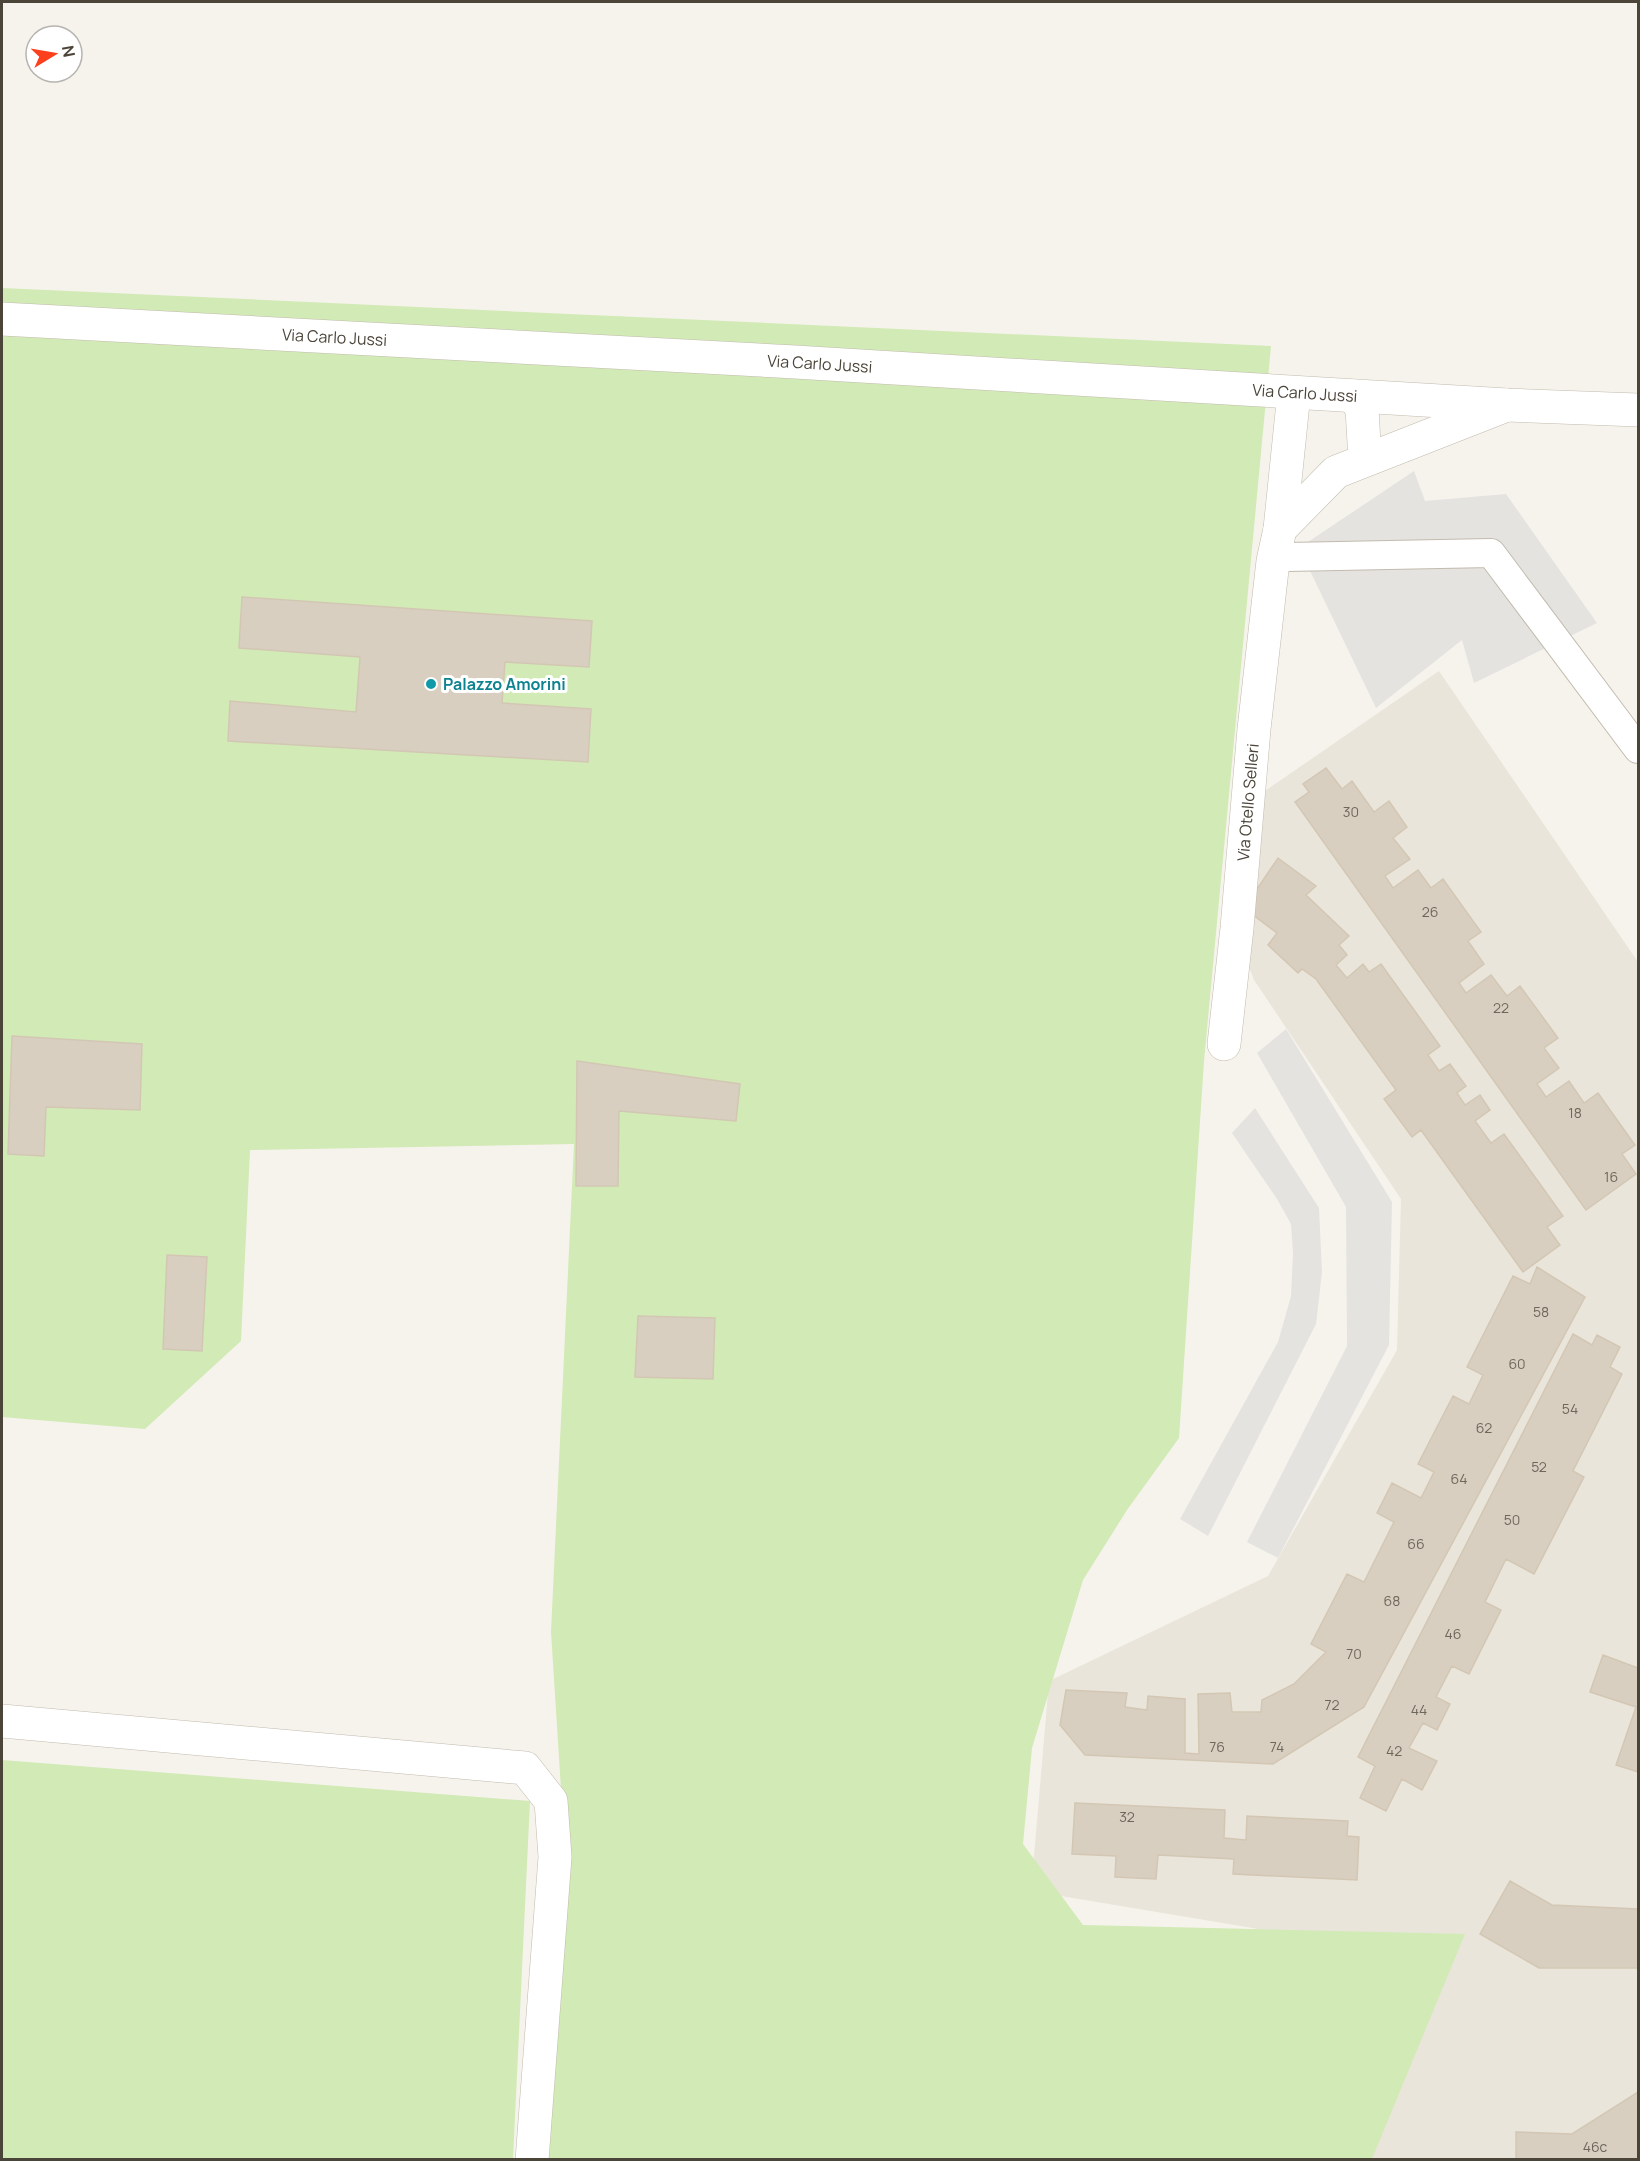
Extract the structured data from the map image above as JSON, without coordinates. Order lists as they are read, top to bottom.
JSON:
{
  "streets": {
    "street": ["Via Carlo Jussi", "Via Otello Selleri"]
  },
  "crossings": [
    ["Via Carlo Jussi", "Via Otello Selleri"]
  ],
  "places": ["Palazzo Amorini"],
  "house_numbers": [
    "30",
    "26",
    "22",
    "18",
    "16",
    "58",
    "60",
    "54",
    "62",
    "52",
    "64",
    "50",
    "66",
    "68",
    "46",
    "70",
    "72",
    "44",
    "76",
    "74",
    "42",
    "32",
    "46c"
  ],
  "north": "right"
}
